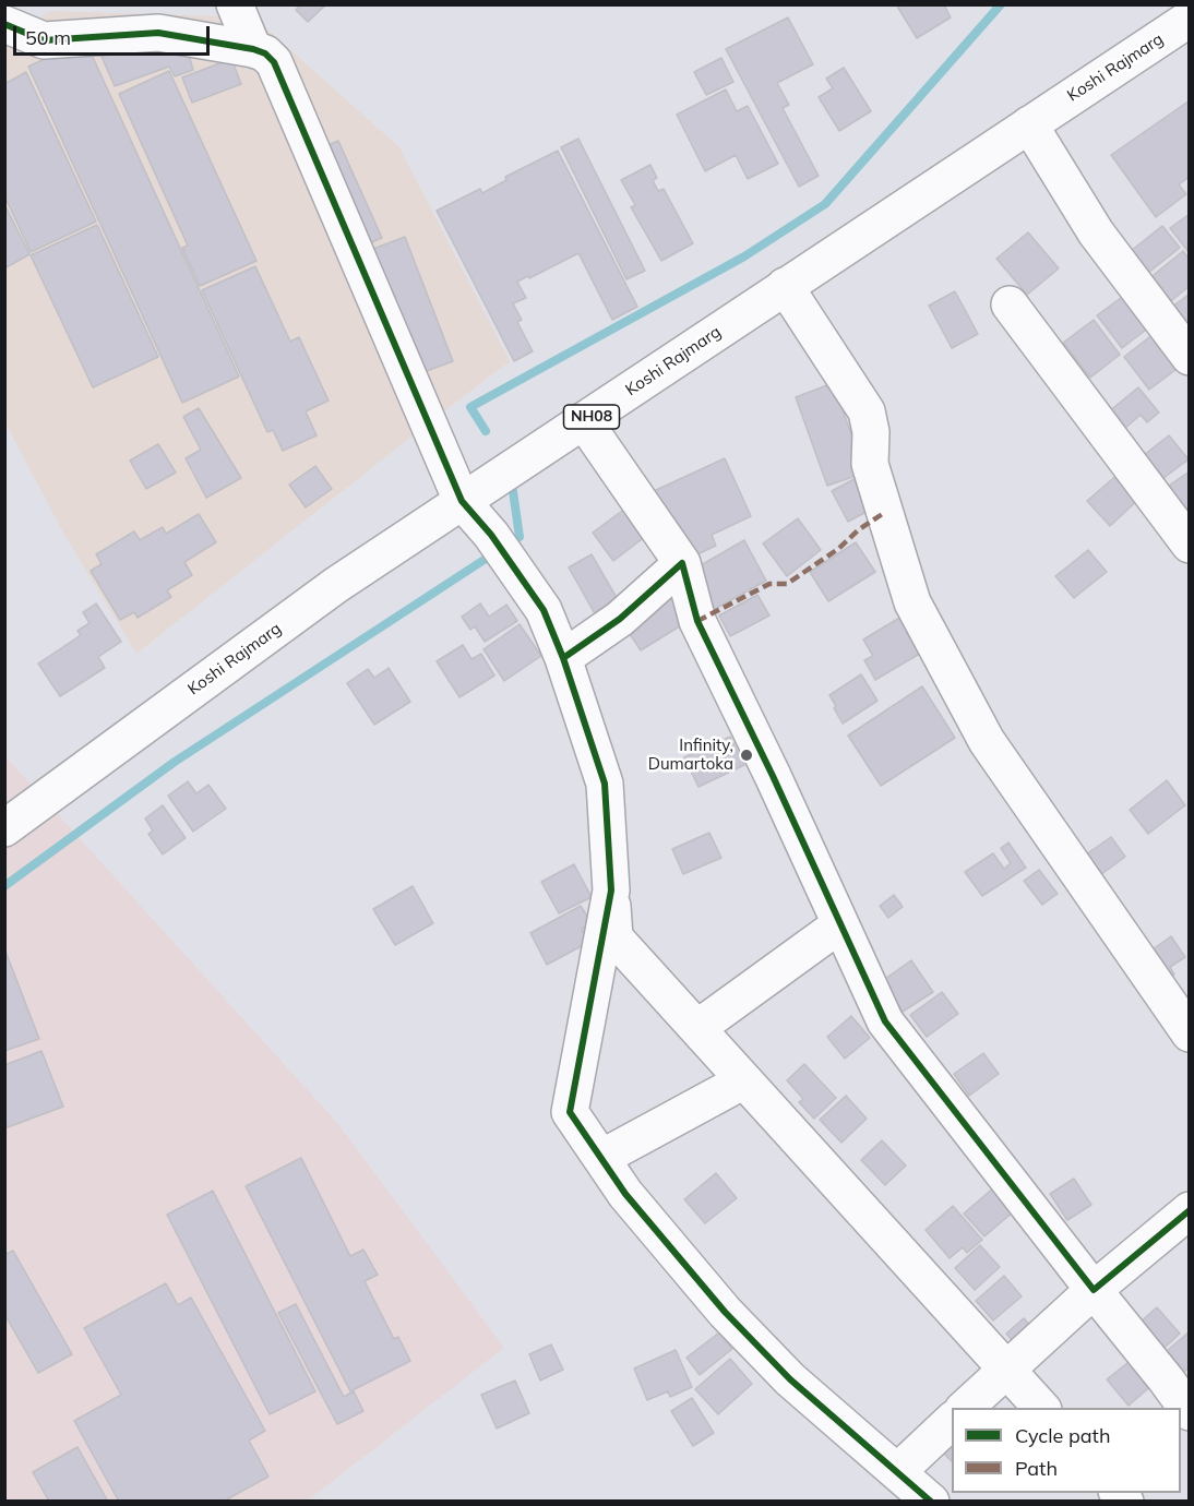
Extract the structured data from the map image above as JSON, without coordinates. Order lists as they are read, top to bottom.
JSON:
{
  "streets": {
    "street": ["Koshi Rajmarg", "NH08"]
  },
  "places": ["Infinity, Dumartoka"],
  "legend": ["Cycle path", "Path"],
  "scale_bar": "50 m"
}
